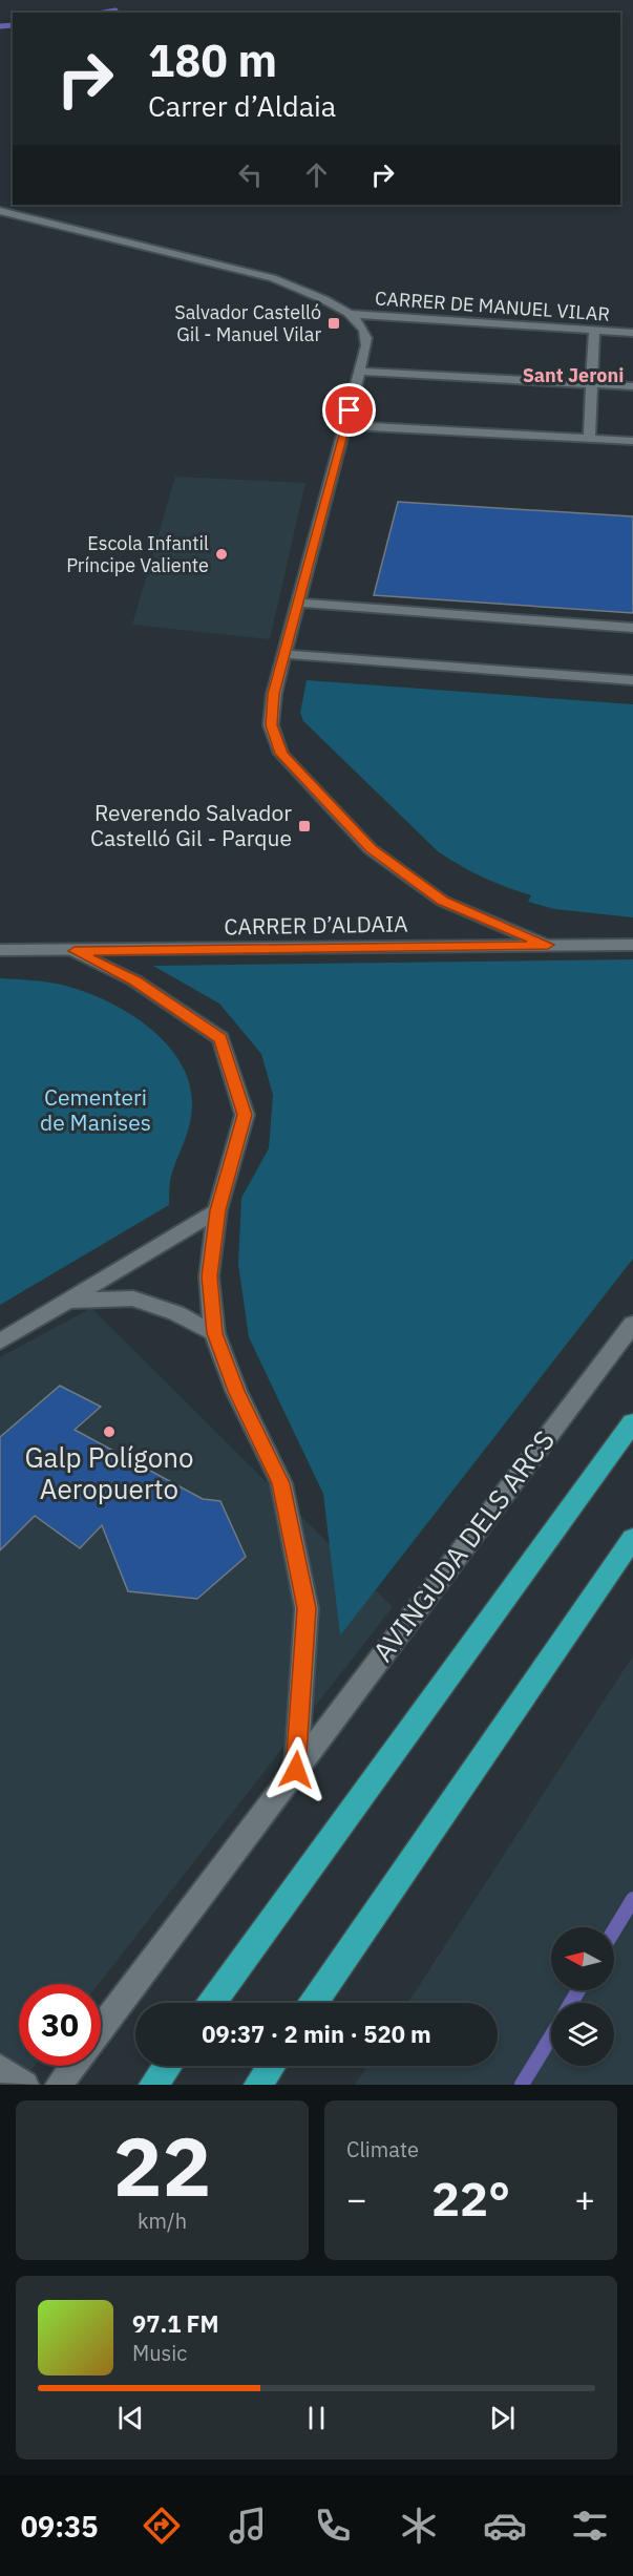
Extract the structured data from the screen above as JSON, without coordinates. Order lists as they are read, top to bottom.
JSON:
{
  "streets": {
    "street": ["CARRER DE MANUEL VILAR", "CARRER D’ALDAIA", "AVINGUDA DELS ARCS"]
  },
  "districts": ["Sant Jeroni"],
  "parks": ["Cementeri de Manises"],
  "places": {
    "transit": ["Salvador Castelló Gil - Manuel Vilar", "Reverendo Salvador Castelló Gil - Parque"],
    "other": ["Escola Infantil Príncipe Valiente", "Galp Polígono Aeropuerto"]
  },
  "north": "left",
  "page": {
    "turn": ["180 m", "Carrer d’Aldaia"],
    "limit": "30",
    "trip": "09:37 · 2 min · 520 m",
    "tile": [
      ["22", "km/h"],
      "Climate"
    ],
    "heat": ["−", "22°", "+"],
    "song": ["97.1 FM", "Music"],
    "tabs": "09:35"
  }
}
